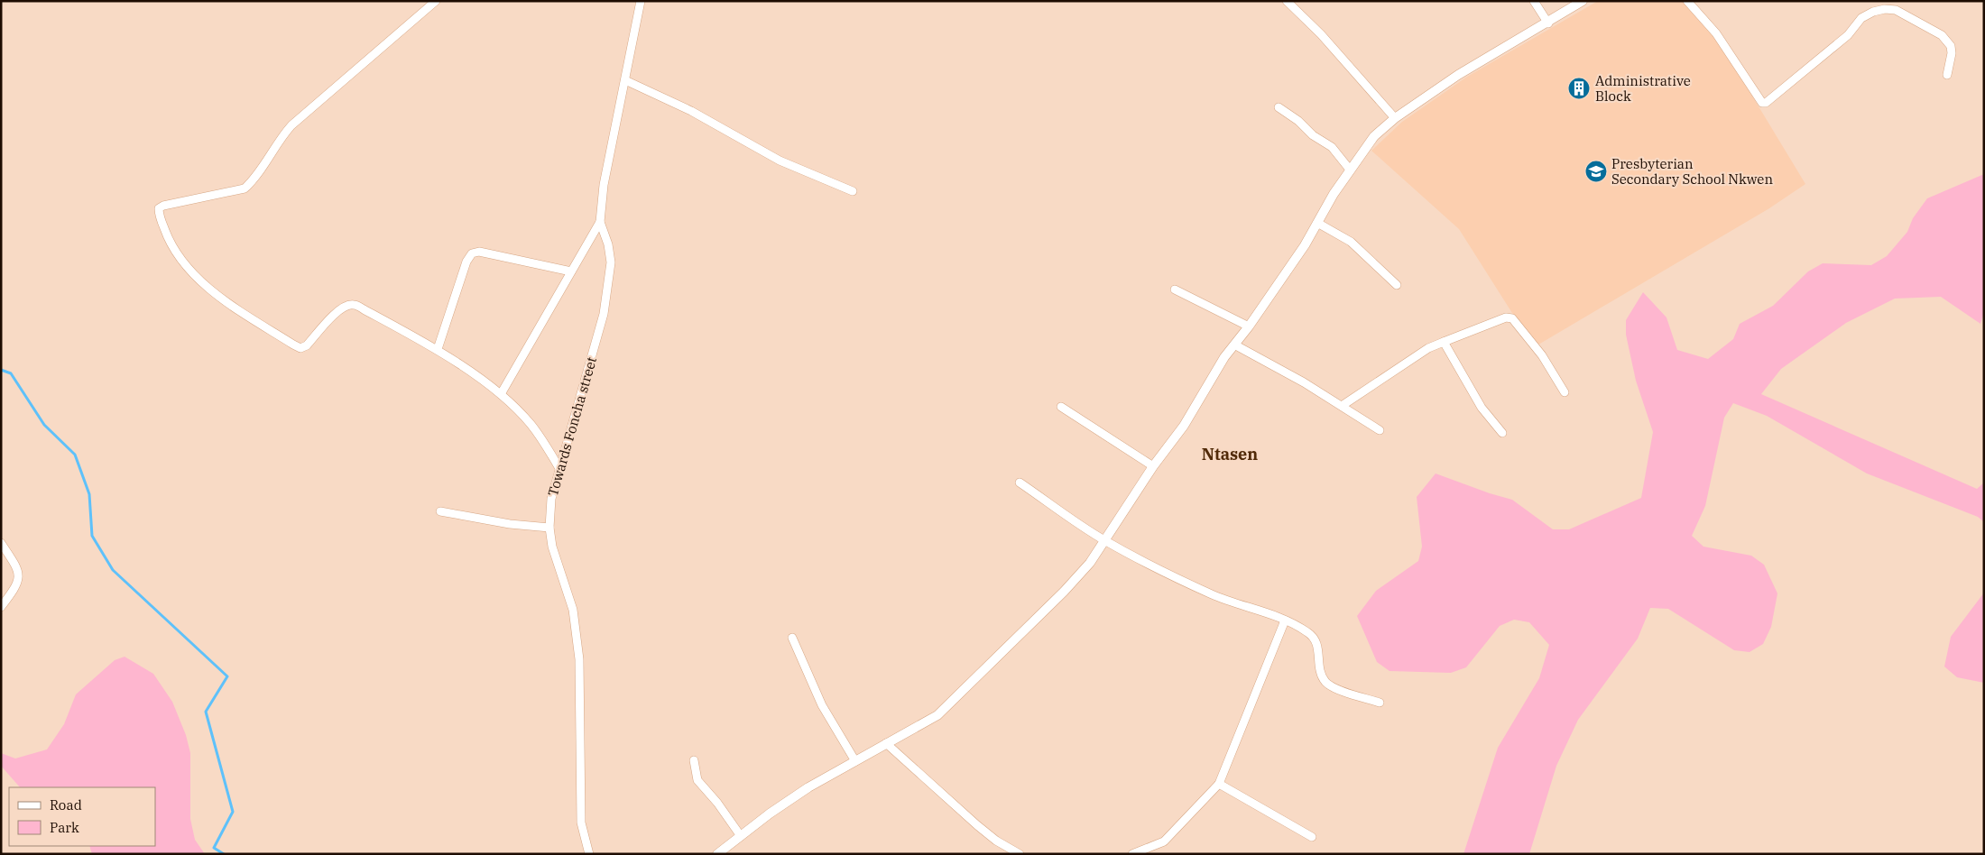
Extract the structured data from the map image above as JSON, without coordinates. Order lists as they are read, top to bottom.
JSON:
{
  "streets": {
    "street": ["Towards Foncha street"]
  },
  "districts": ["Ntasen"],
  "places": {
    "building": ["Administrative Block"],
    "school or university": ["Presbyterian Secondary School Nkwen"]
  },
  "legend": ["Road", "Park"]
}
